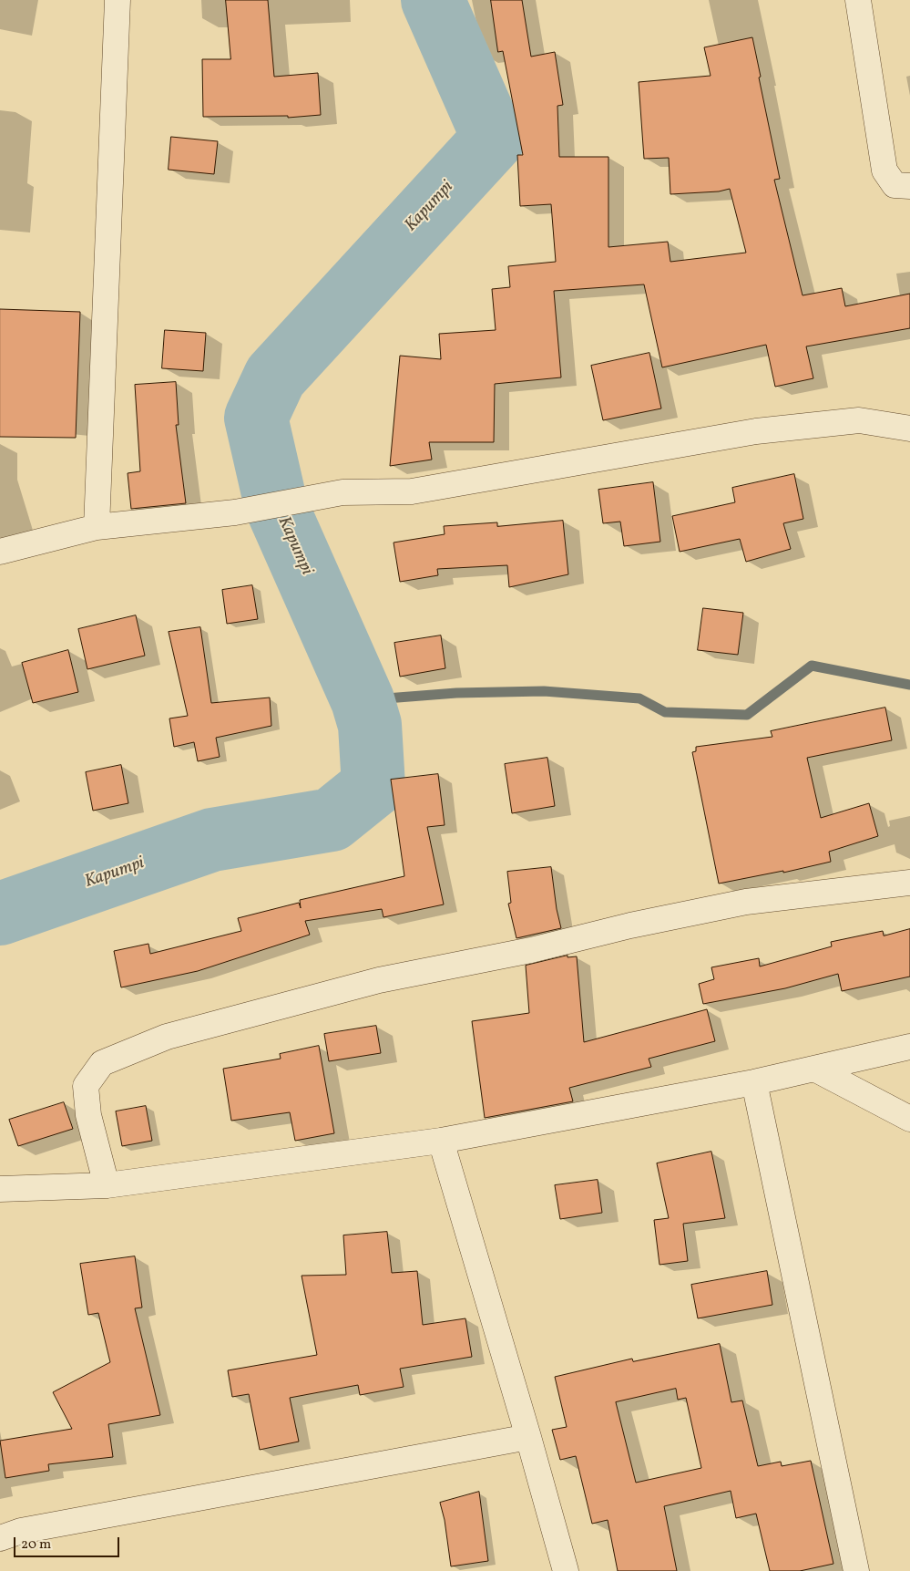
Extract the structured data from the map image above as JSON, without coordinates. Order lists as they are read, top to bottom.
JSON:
{
  "water": ["Kapumpi"],
  "scale_bar": "20 m"
}
